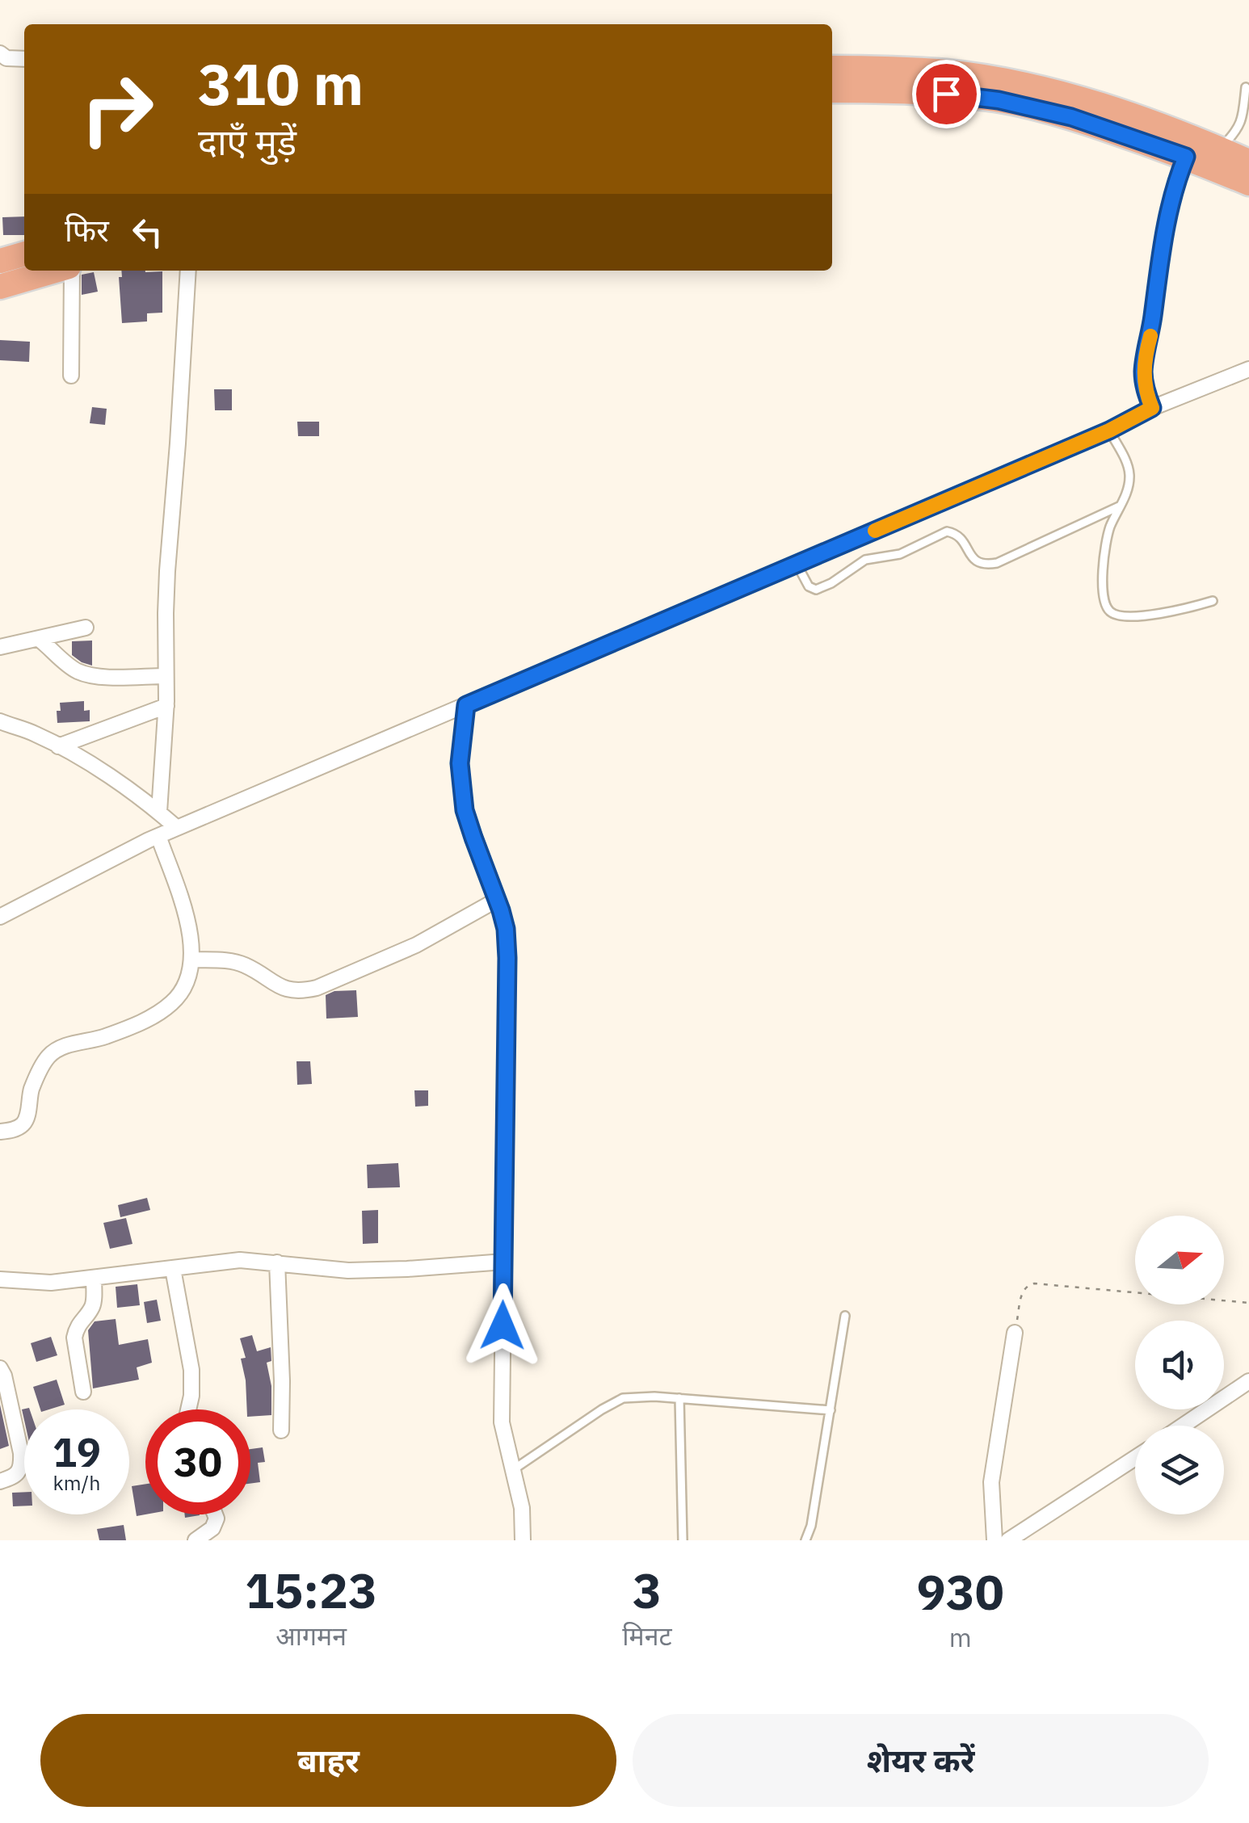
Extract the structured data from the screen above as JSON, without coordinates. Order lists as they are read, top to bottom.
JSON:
{
  "north": "right",
  "page": {
    "turn": ["310 m", "दाएँ मुड़ें"],
    "then": "फिर",
    "speed": "19 km/h",
    "limit": "30",
    "eta": [
      "15:23",
      "आगमन",
      "3",
      "मिनट",
      "930",
      "m"
    ],
    "buttons": ["बाहर", "शेयर करें"]
  }
}
